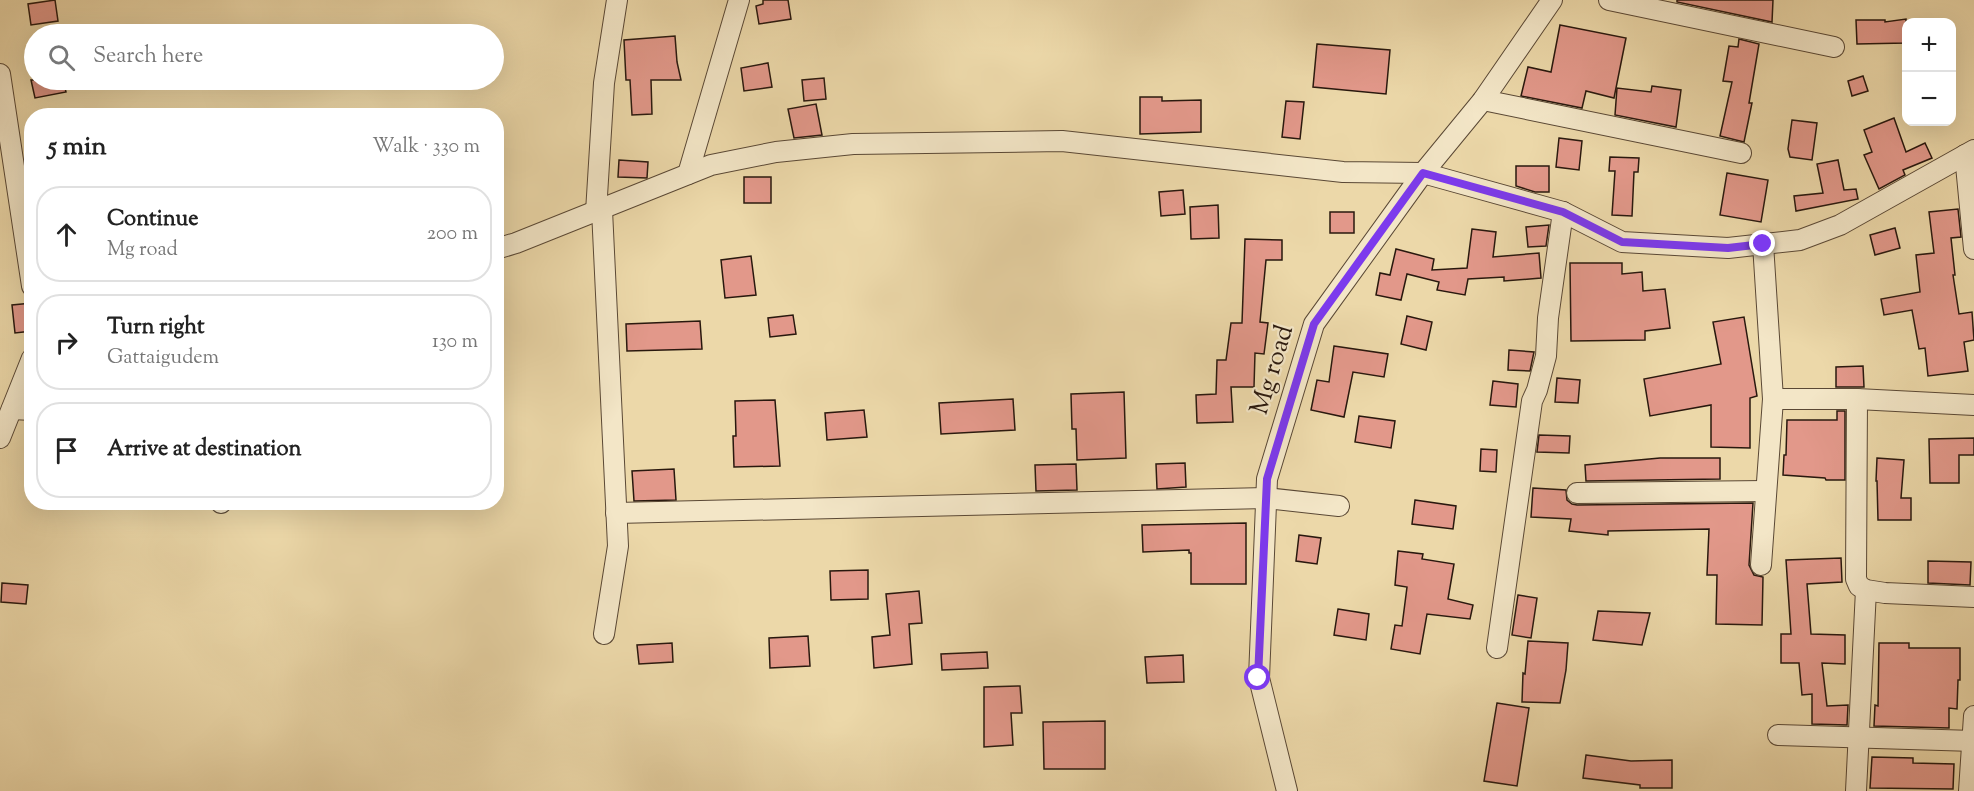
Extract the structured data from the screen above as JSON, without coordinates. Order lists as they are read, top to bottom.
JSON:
{
  "streets": {
    "street": ["Mg road"]
  },
  "page": {
    "map_buttons": ["+", "−"],
    "search": "Search here",
    "heading": ["5 min", "Walk · 330 m"],
    "list": [
      ["Continue", "Mg road", "200 m"],
      ["Turn right", "Gattaigudem", "130 m"],
      "Arrive at destination"
    ]
  }
}
